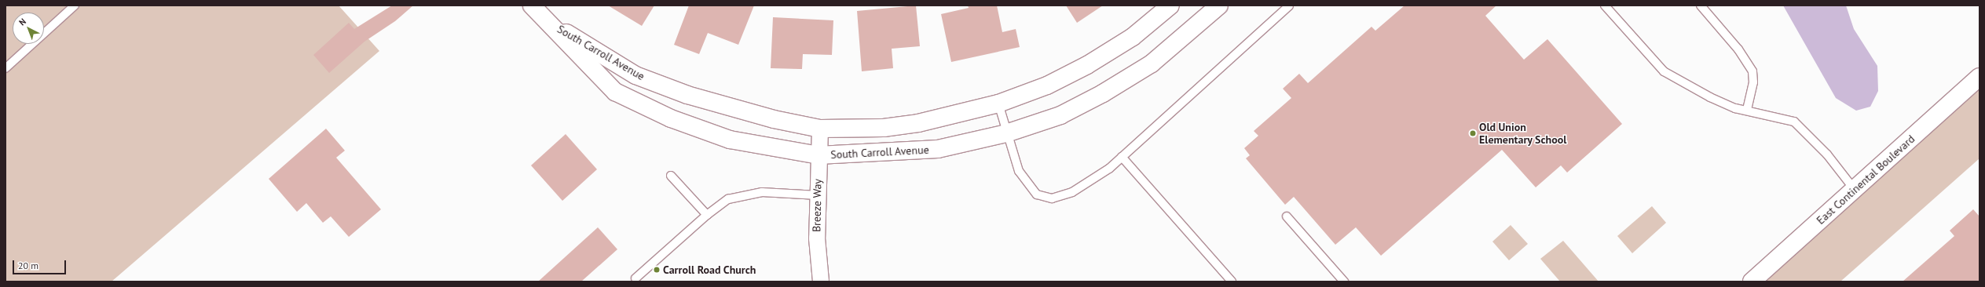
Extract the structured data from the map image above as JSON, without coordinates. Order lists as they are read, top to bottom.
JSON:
{
  "streets": {
    "main road": ["South Carroll Avenue", "East Continental Boulevard"],
    "street": ["Breeze Way"]
  },
  "crossings": [
    ["South Carroll Avenue", "Breeze Way"]
  ],
  "places": ["Old Union Elementary School", "Carroll Road Church"],
  "scale_bar": "20 m",
  "north": "top left"
}
